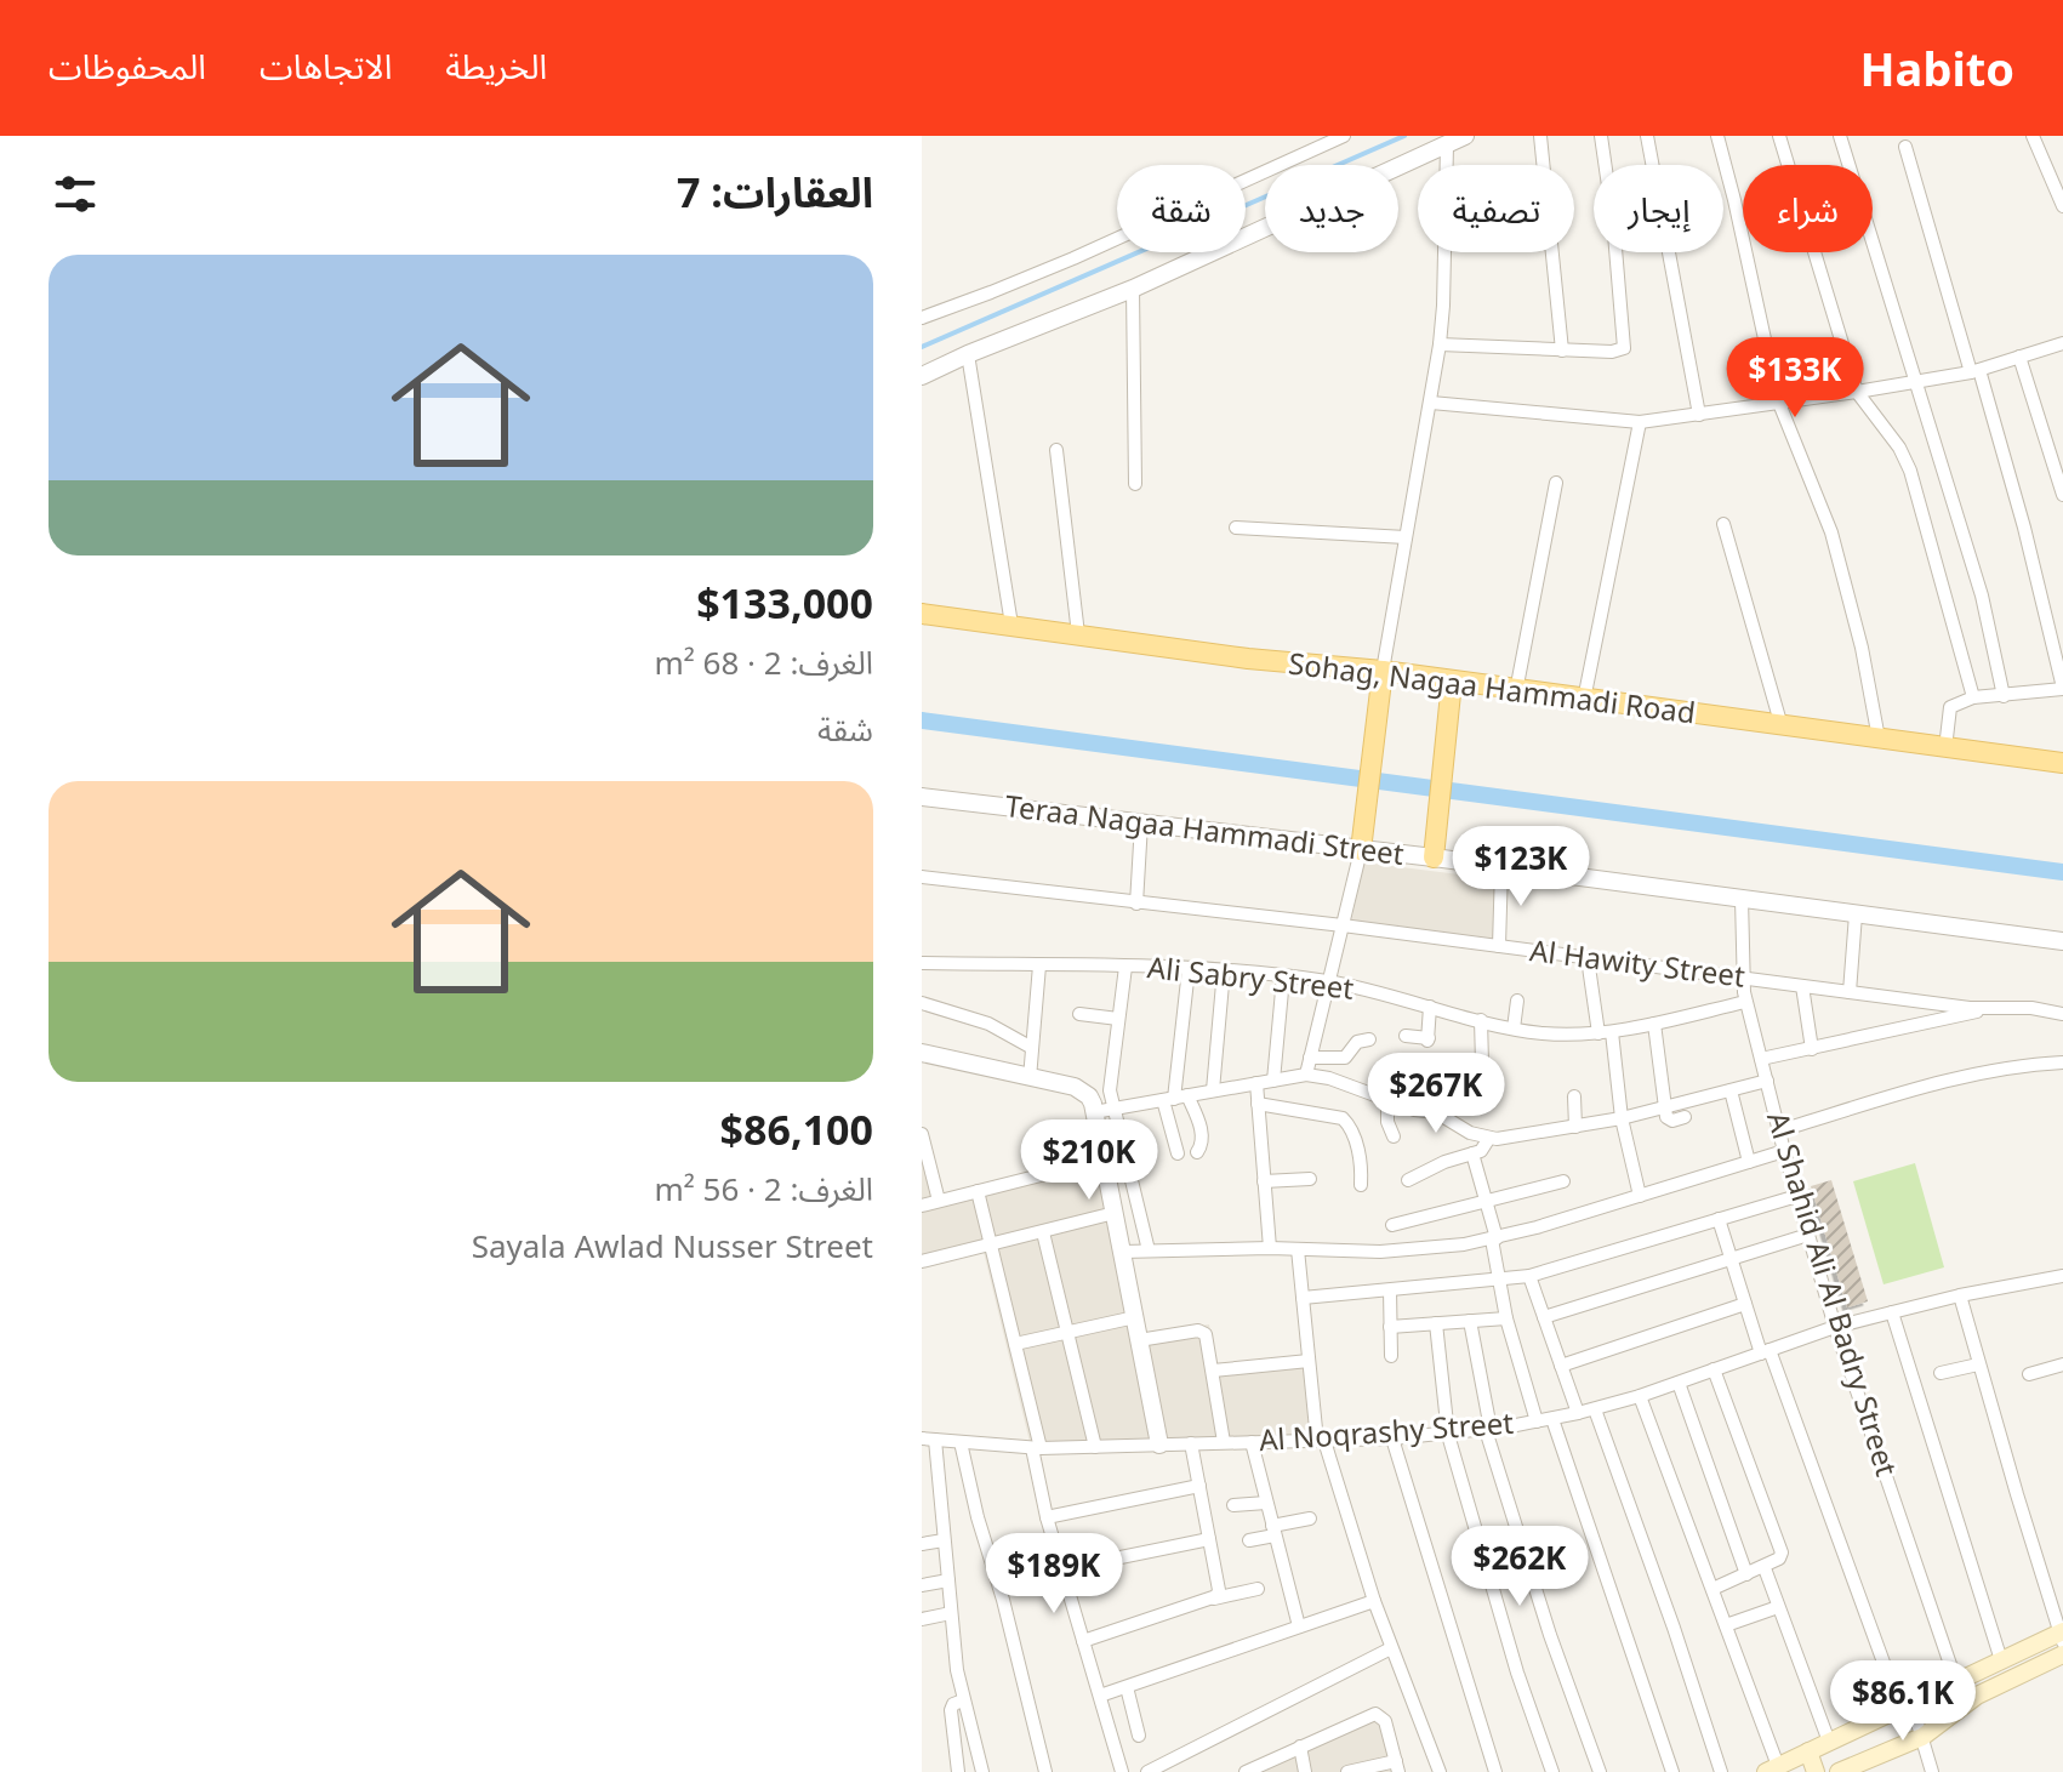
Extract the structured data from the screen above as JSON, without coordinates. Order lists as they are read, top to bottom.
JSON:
{
  "streets": {
    "main road": ["Sohag, Nagaa Hammadi Road"],
    "street": [
      "Teraa Nagaa Hammadi Street",
      "Al Hawity Street",
      "Ali Sabry Street",
      "Al Shahid Ali Al Badry Street",
      "Al Noqrashy Street"
    ]
  },
  "crossings": [
    ["Teraa Nagaa Hammadi Street", "Al Shahid Ali Al Badry Street"],
    ["Al Hawity Street", "Al Shahid Ali Al Badry Street"],
    ["Ali Sabry Street", "Al Shahid Ali Al Badry Street"],
    ["Al Shahid Ali Al Badry Street", "Al Noqrashy Street"]
  ],
  "page": {
    "header": "Habito",
    "nav": ["الخريطة", "الاتجاهات", "المحفوظات"],
    "heading": "العقارات: 7",
    "chip": [
      "شراء",
      "إيجار",
      "تصفية",
      "جديد",
      "شقة"
    ],
    "list": [
      {
        "name": "$133,000",
        "note": "الغرف: 2 · 68 m² · شقة"
      },
      {
        "name": "$86,100",
        "note": "الغرف: 2 · 56 m² · Sayala Awlad Nusser Street"
      }
    ],
    "price": [
      "$133K",
      "$123K",
      "$267K",
      "$210K",
      "$262K",
      "$189K",
      "$86.1K"
    ]
  }
}
